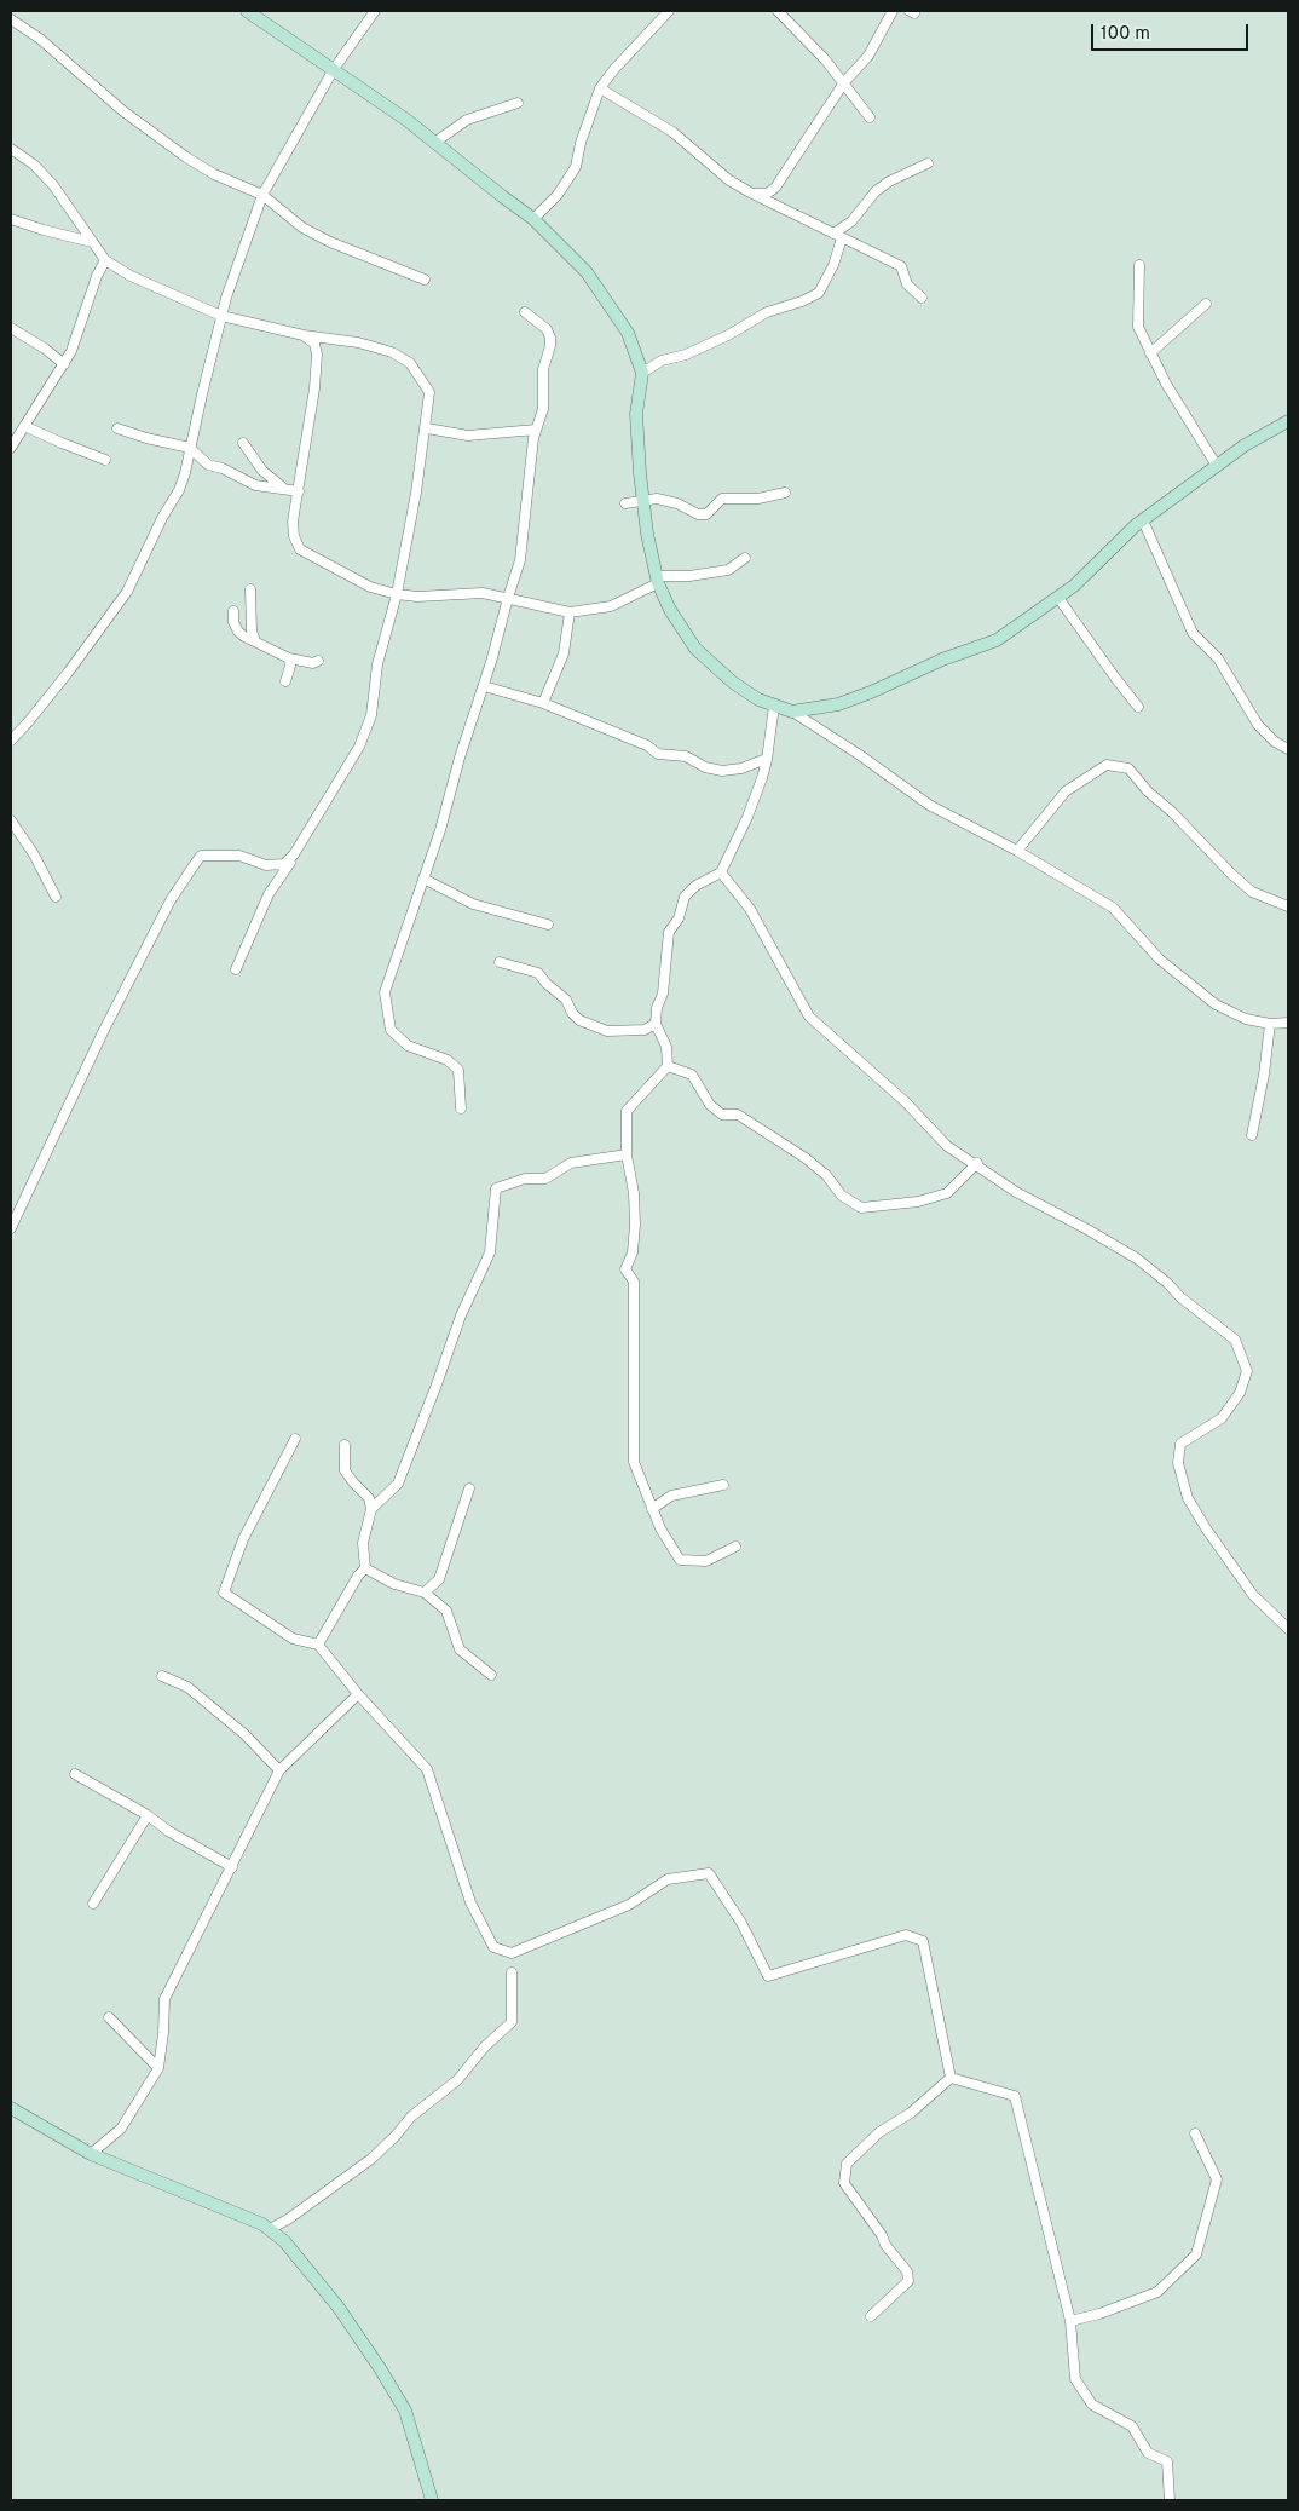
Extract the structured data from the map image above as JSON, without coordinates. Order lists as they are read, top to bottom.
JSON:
{
  "scale_bar": "100 m"
}
